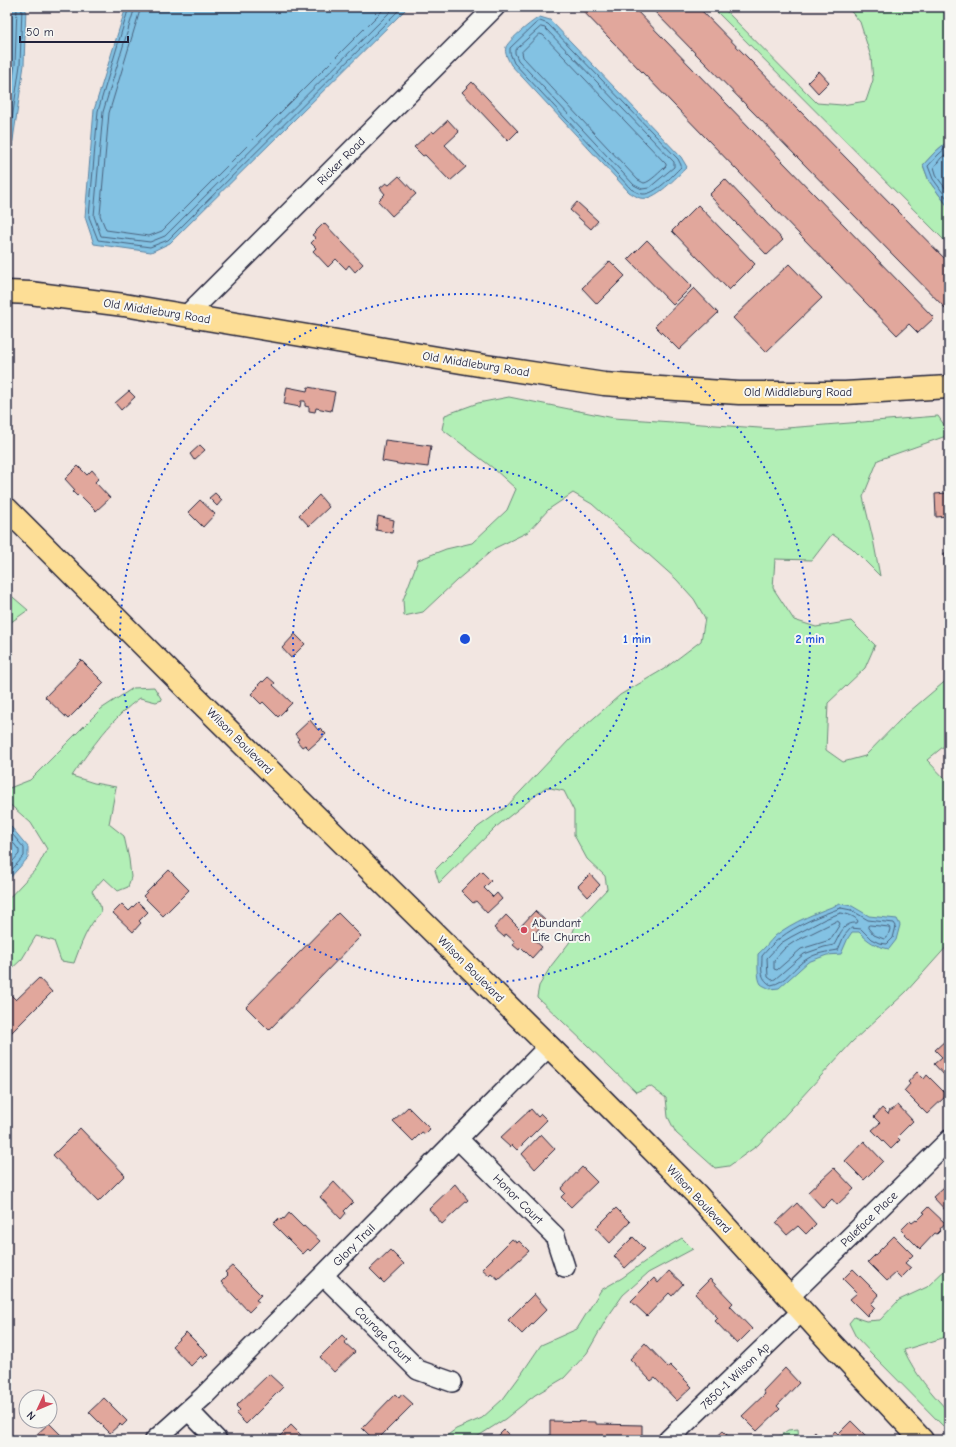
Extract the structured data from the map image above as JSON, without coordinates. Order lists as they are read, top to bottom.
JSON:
{
  "streets": {
    "main road": ["Old Middleburg Road", "Wilson Boulevard"],
    "street": [
      "Ricker Road",
      "Honor Court",
      "Paleface Place",
      "Glory Trail",
      "Courage Court",
      "7850-1 Wilson Ap"
    ]
  },
  "crossings": [
    ["Ricker Road", "Old Middleburg Road"],
    ["Wilson Boulevard", "Paleface Place"],
    ["Wilson Boulevard", "Glory Trail"],
    ["Wilson Boulevard", "7850-1 Wilson Ap"],
    ["Honor Court", "Glory Trail"],
    ["Paleface Place", "7850-1 Wilson Ap"],
    ["Glory Trail", "Courage Court"]
  ],
  "places": ["Abundant Life Church"],
  "scale_bar": "50 m",
  "north": "bottom left",
  "rings": ["1 min", "2 min"]
}
